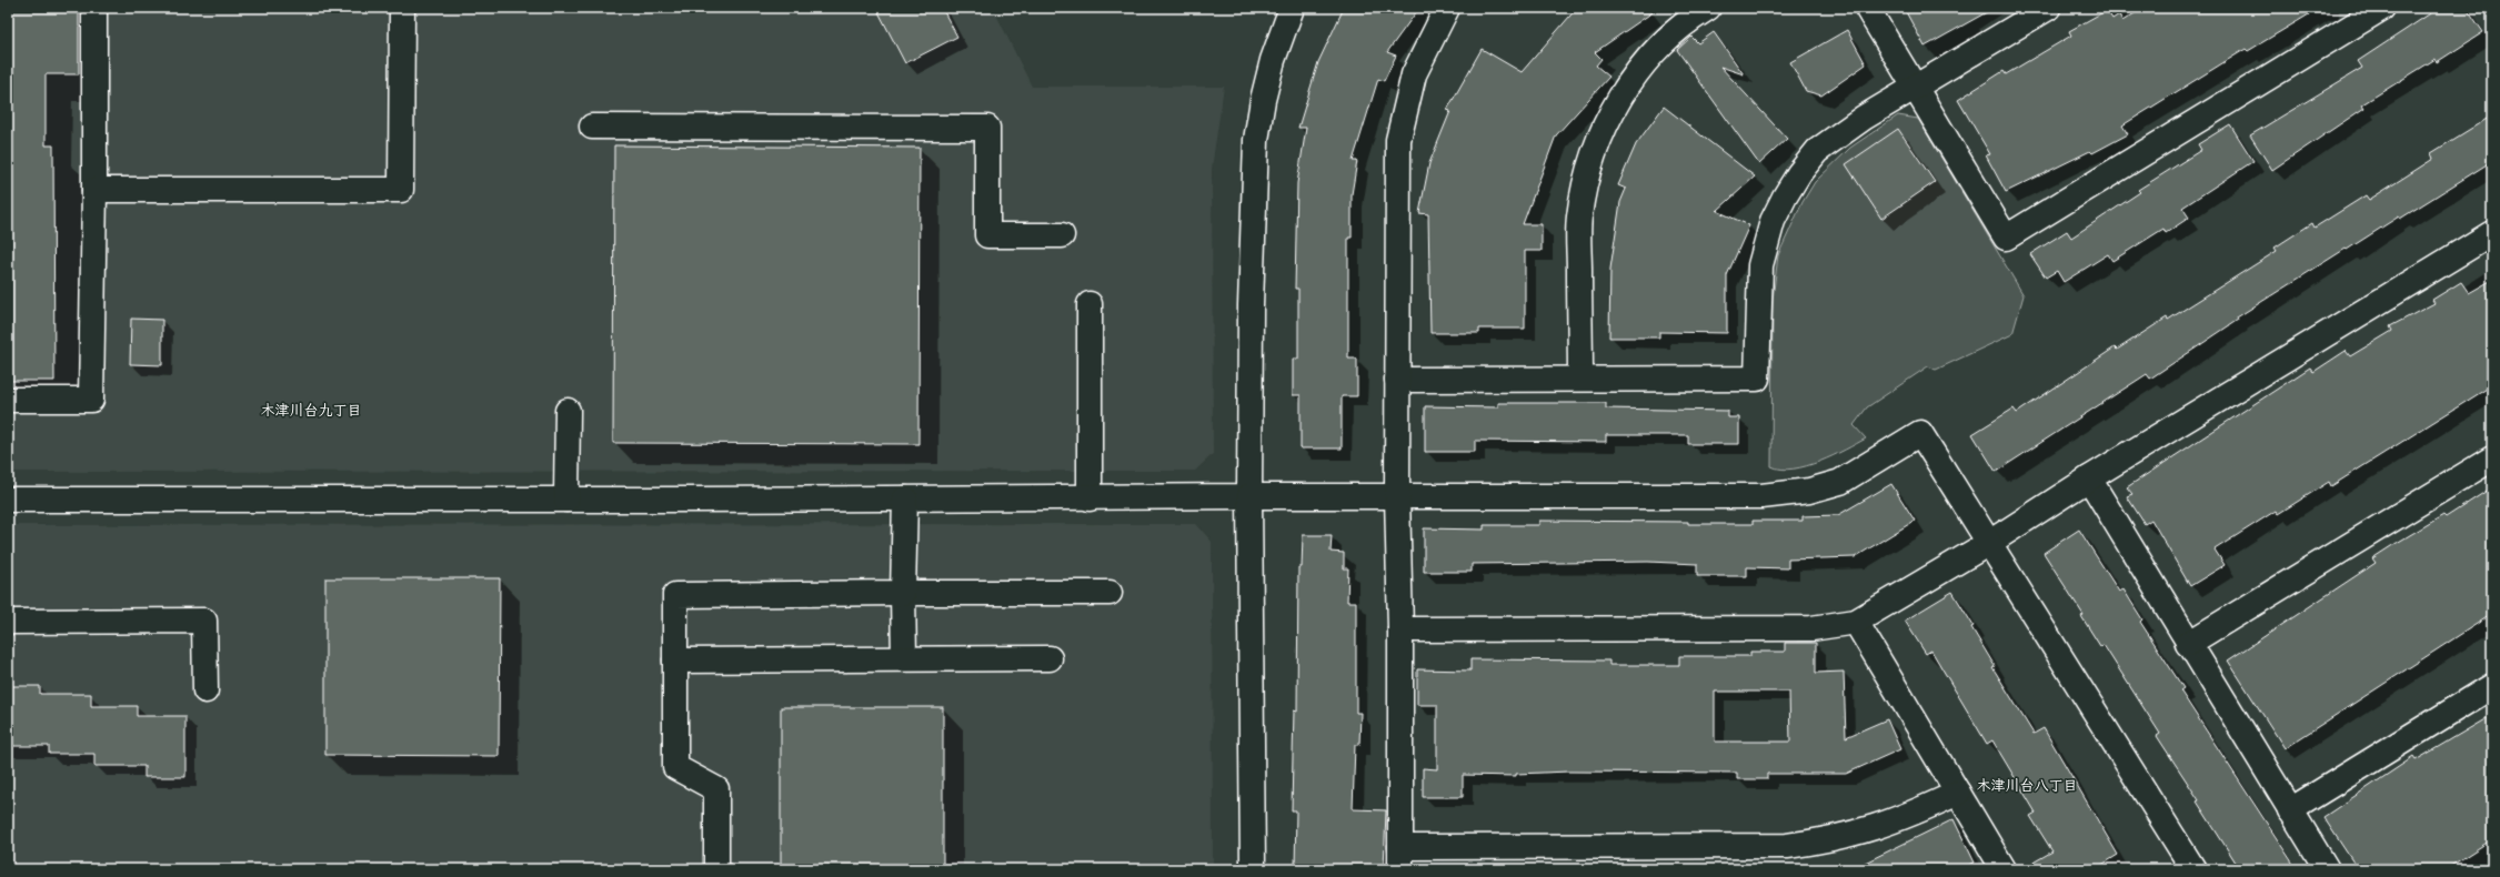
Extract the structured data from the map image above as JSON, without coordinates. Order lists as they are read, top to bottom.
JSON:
{
  "districts": ["木津川台九丁目", "木津川台八丁目"]
}
